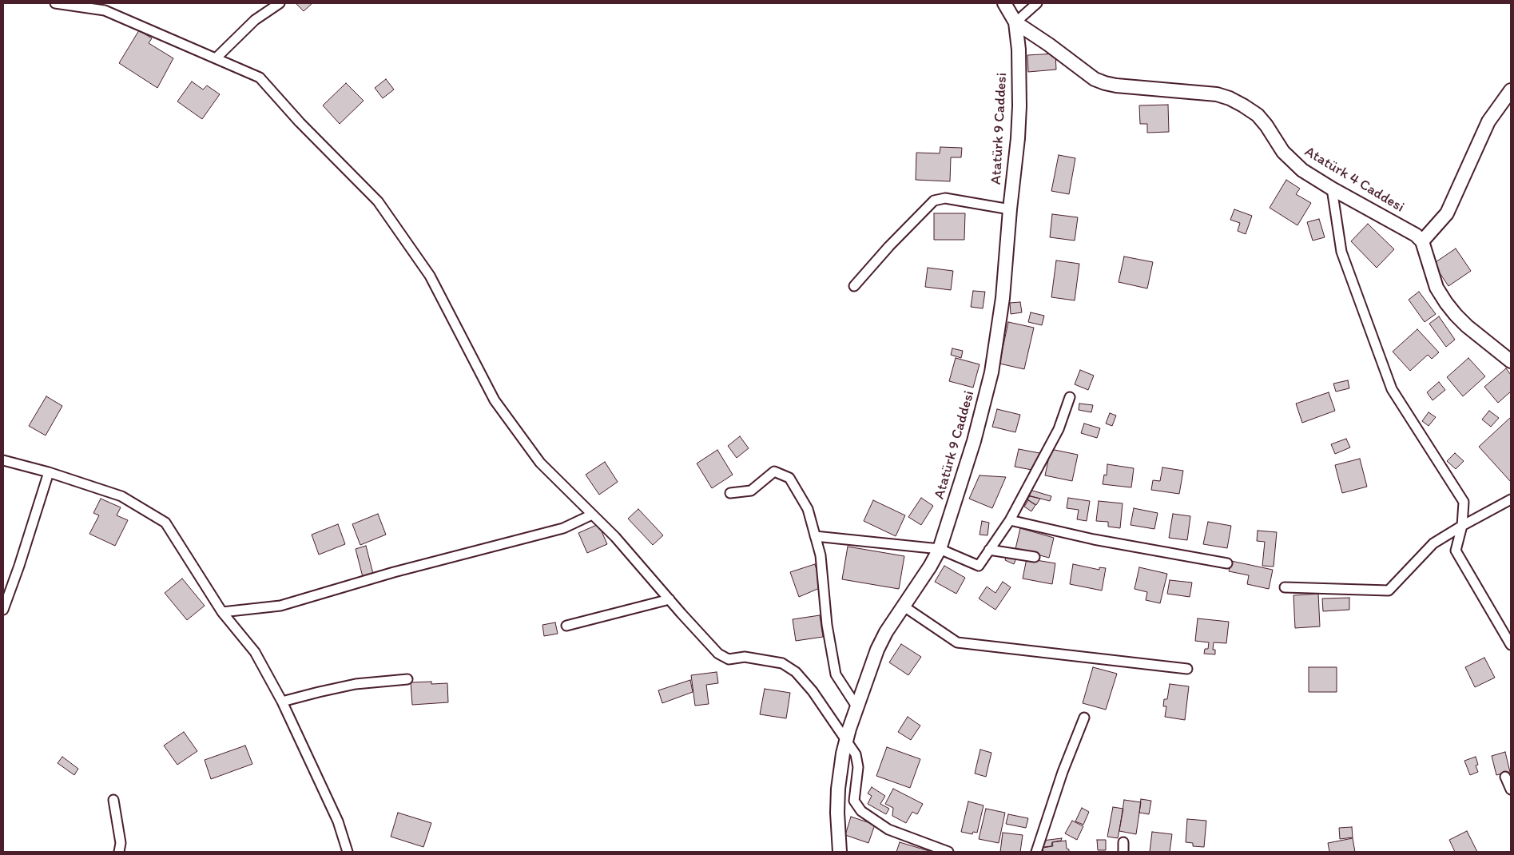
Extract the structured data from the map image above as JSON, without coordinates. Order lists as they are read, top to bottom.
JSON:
{
  "streets": {
    "street": ["Atatürk 9 Caddesi", "Atatürk 4 Caddesi"]
  },
  "crossings": [
    ["Atatürk 9 Caddesi", "Atatürk 4 Caddesi"]
  ]
}
